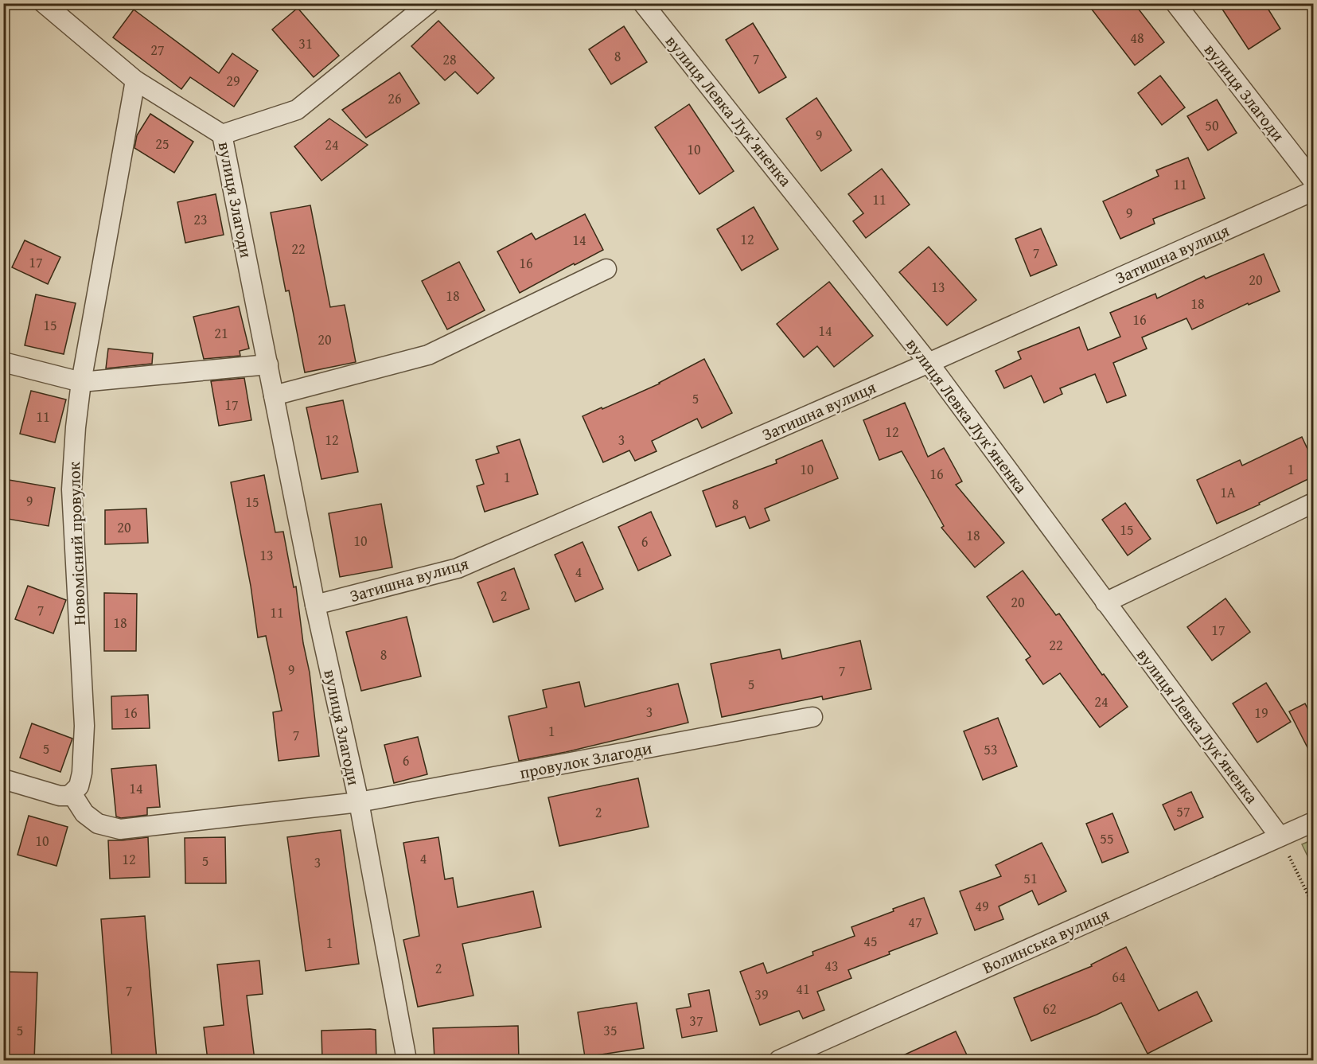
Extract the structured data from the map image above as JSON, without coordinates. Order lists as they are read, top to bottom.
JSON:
{
  "streets": {
    "street": [
      "вулиця Злагоди",
      "вулиця Левка Лукʼяненка",
      "Затишна вулиця",
      "Новомісний провулок",
      "провулок Злагоди",
      "Волинська вулиця"
    ]
  },
  "crossings": [
    ["вулиця Злагоди", "Затишна вулиця"],
    ["вулиця Злагоди", "провулок Злагоди"],
    ["вулиця Левка Лукʼяненка", "Затишна вулиця"],
    ["вулиця Левка Лукʼяненка", "Волинська вулиця"],
    ["Новомісний провулок", "провулок Злагоди"]
  ],
  "house_numbers": [
    "48",
    "31",
    "27",
    "8",
    "7",
    "28",
    "29",
    "26",
    "50",
    "9",
    "25",
    "24",
    "10",
    "11",
    "11",
    "9",
    "23",
    "12",
    "14",
    "22",
    "7",
    "17",
    "16",
    "20",
    "13",
    "18",
    "18",
    "16",
    "15",
    "14",
    "21",
    "20",
    "5",
    "17",
    "11",
    "12",
    "12",
    "3",
    "10",
    "1",
    "16",
    "1",
    "1А",
    "9",
    "15",
    "8",
    "20",
    "15",
    "18",
    "10",
    "6",
    "13",
    "4",
    "2",
    "20",
    "7",
    "11",
    "18",
    "17",
    "22",
    "8",
    "9",
    "7",
    "5",
    "24",
    "3",
    "16",
    "19",
    "1",
    "7",
    "5",
    "53",
    "6",
    "14",
    "57",
    "2",
    "55",
    "10",
    "4",
    "12",
    "5",
    "3",
    "51",
    "49",
    "47",
    "45",
    "1",
    "43",
    "2",
    "64",
    "41",
    "7",
    "39",
    "62",
    "37",
    "5",
    "35"
  ]
}
